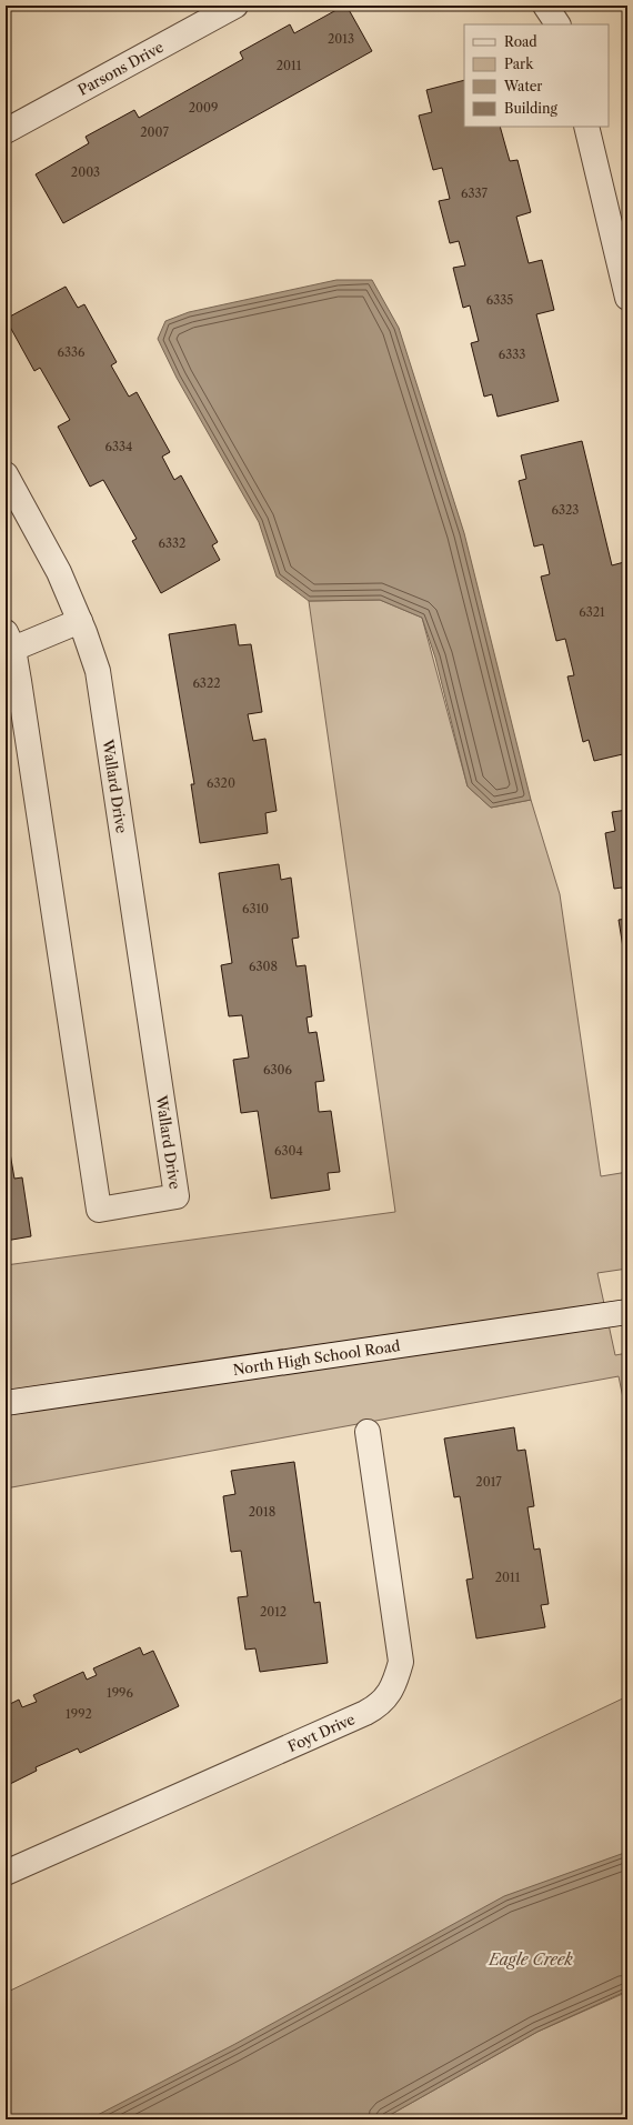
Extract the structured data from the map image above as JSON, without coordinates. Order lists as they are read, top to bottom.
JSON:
{
  "streets": {
    "street": [
      "Parsons Drive",
      "Wallard Drive",
      "North High School Road",
      "Foyt Drive"
    ]
  },
  "water": ["Eagle Creek"],
  "house_numbers": [
    "2013",
    "2011",
    "2009",
    "2007",
    "2003",
    "6337",
    "6335",
    "6336",
    "6333",
    "6334",
    "6323",
    "6332",
    "6321",
    "6322",
    "6320",
    "6310",
    "6308",
    "6306",
    "6304",
    "2017",
    "2018",
    "2011",
    "2012",
    "1996",
    "1992"
  ],
  "legend": [
    "Road",
    "Park",
    "Water",
    "Building"
  ]
}
